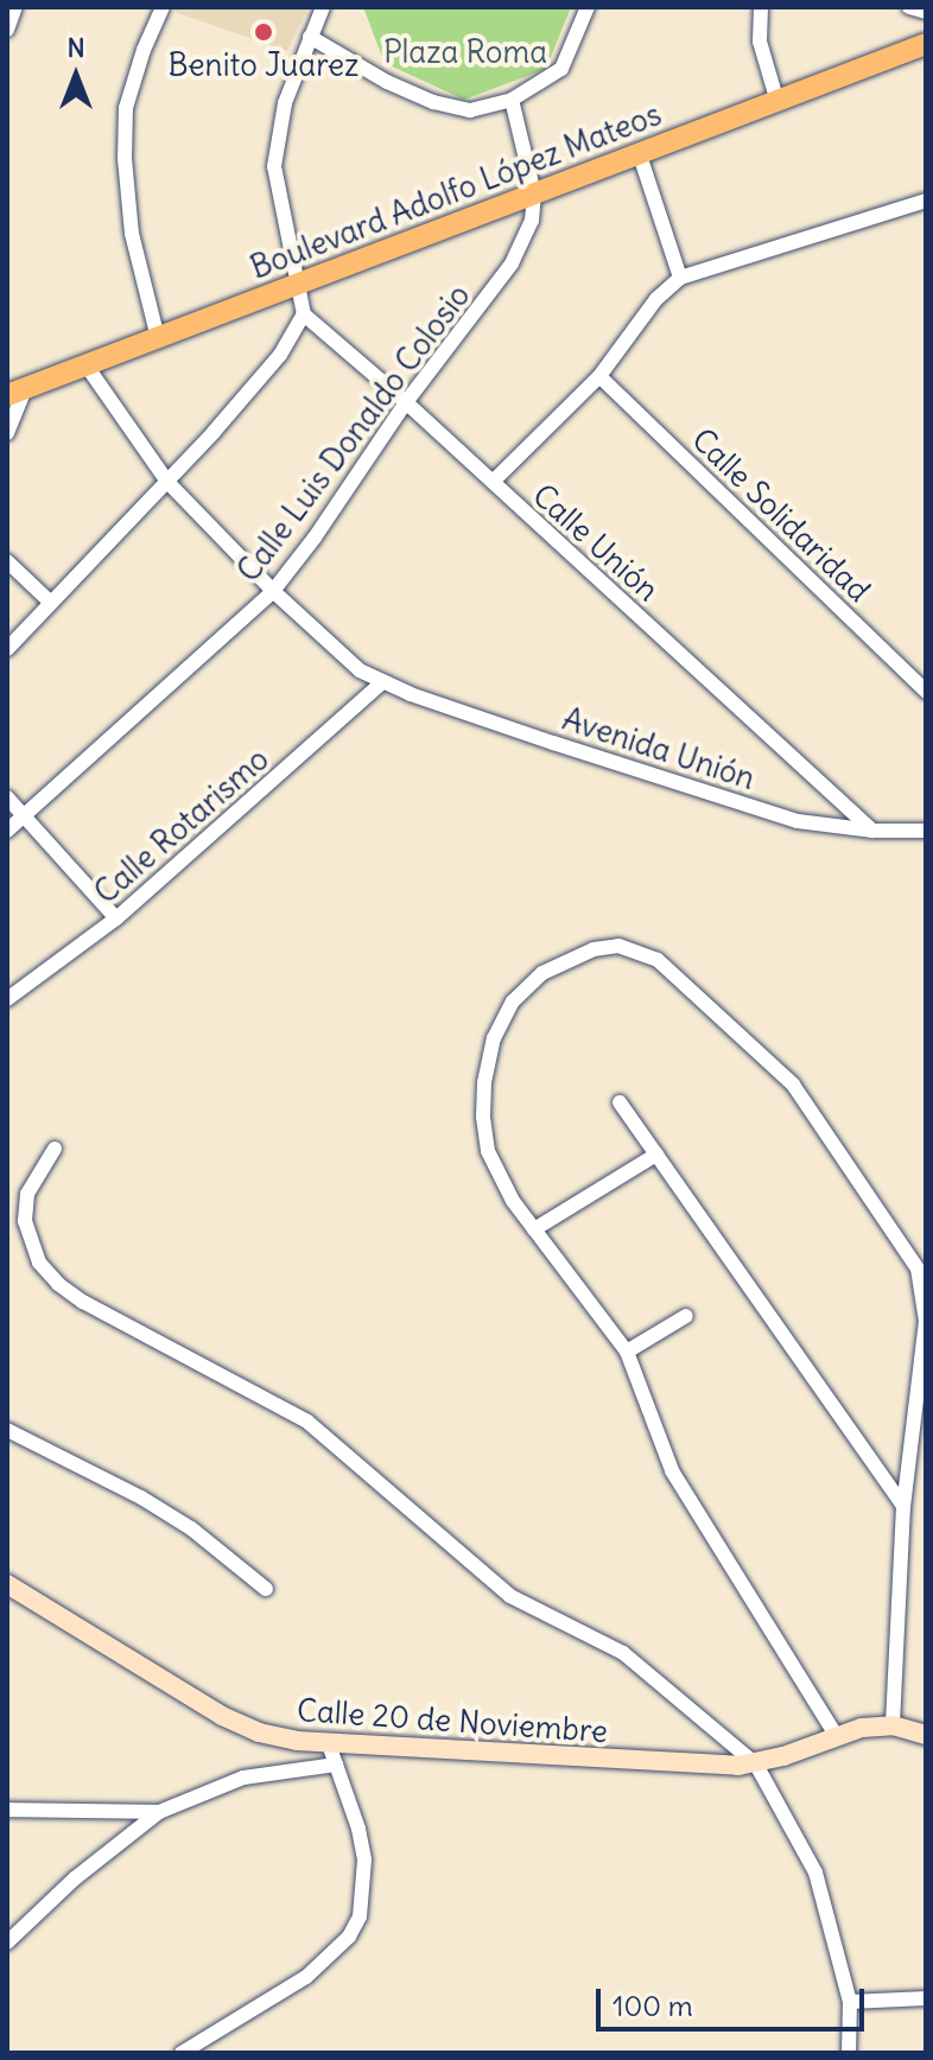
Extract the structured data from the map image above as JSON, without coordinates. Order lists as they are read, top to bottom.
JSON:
{
  "streets": {
    "main road": ["Boulevard Adolfo López Mateos"],
    "street": [
      "Calle Luis Donaldo Colosio",
      "Calle Solidaridad",
      "Calle Unión",
      "Avenida Unión",
      "Calle Rotarismo",
      "Calle 20 de Noviembre"
    ]
  },
  "crossings": [
    ["Boulevard Adolfo López Mateos", "Calle Luis Donaldo Colosio"],
    ["Boulevard Adolfo López Mateos", "Avenida Unión"],
    ["Calle Luis Donaldo Colosio", "Calle Unión"],
    ["Calle Luis Donaldo Colosio", "Avenida Unión"],
    ["Calle Unión", "Avenida Unión"],
    ["Avenida Unión", "Calle Rotarismo"]
  ],
  "parks": ["Plaza Roma"],
  "places": ["Benito Juarez"],
  "scale_bar": "100 m",
  "north": "top"
}
